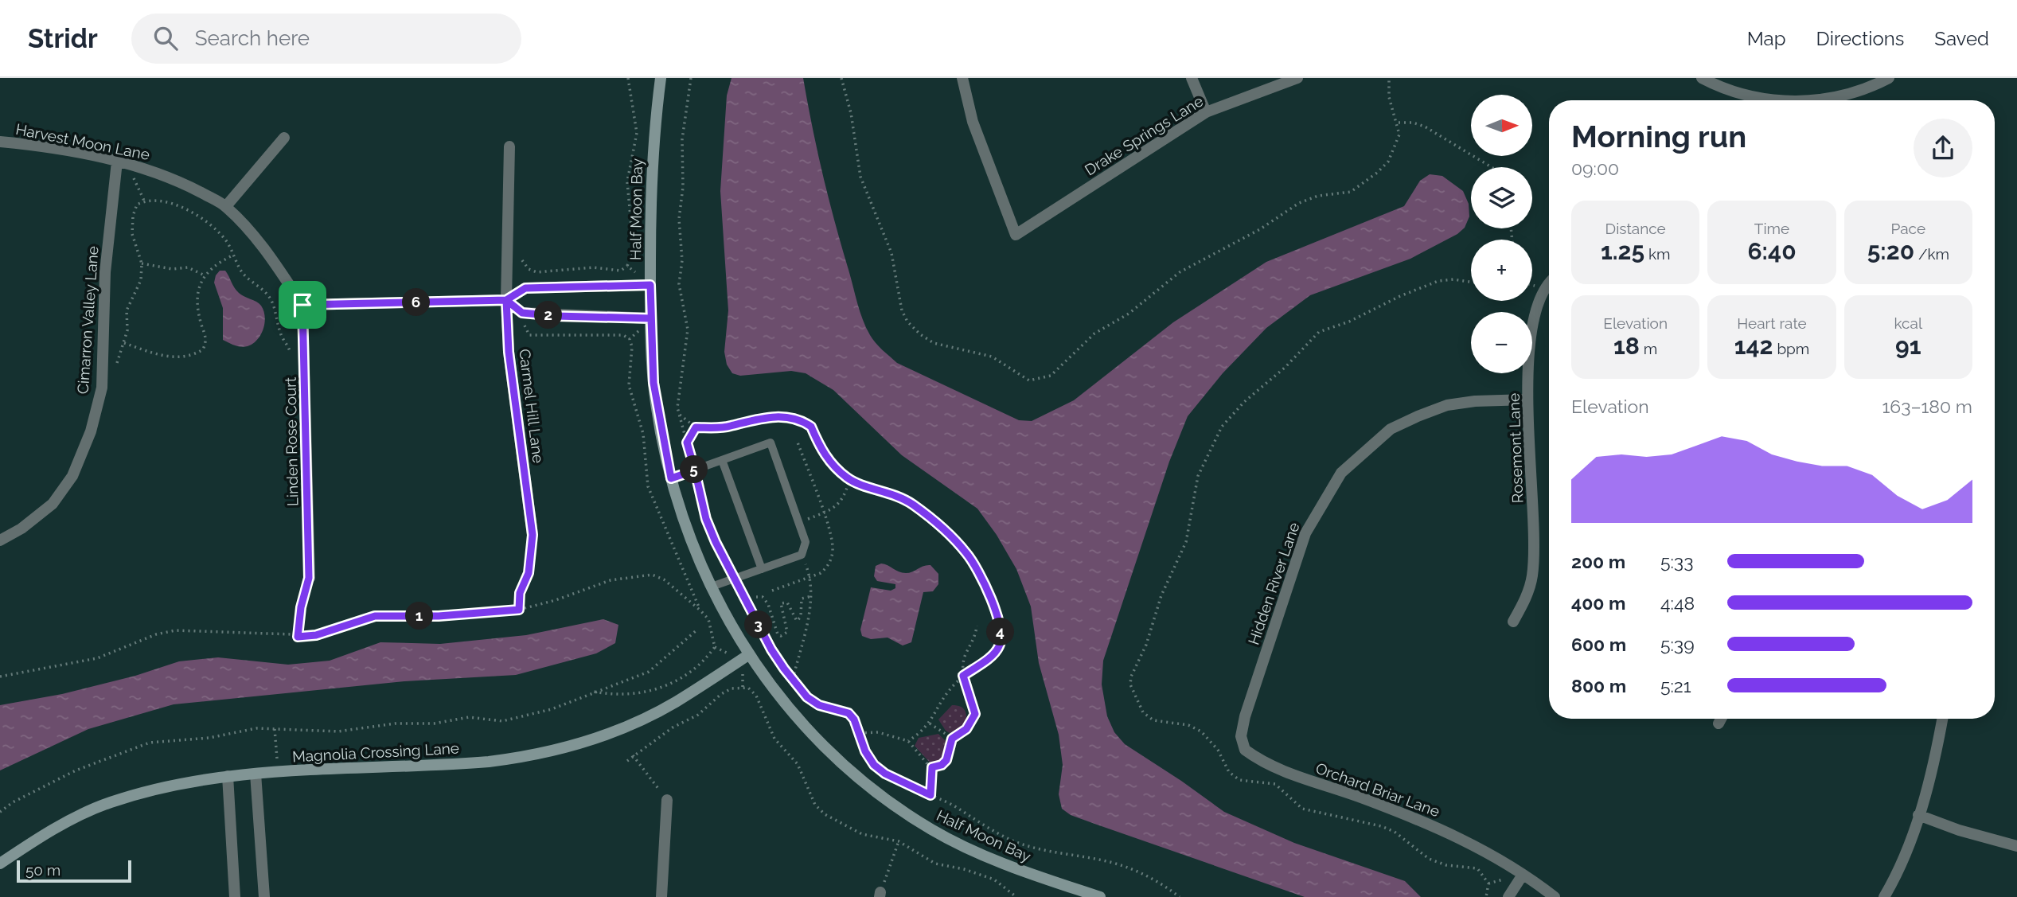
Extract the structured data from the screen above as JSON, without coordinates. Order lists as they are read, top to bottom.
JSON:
{
  "streets": {
    "street": [
      "Drake Springs Lane",
      "Harvest Moon Lane",
      "Half Moon Bay",
      "Cimarron Valley Lane",
      "Carmel Hill Lane",
      "Linden Rose Court",
      "Rosemont Lane",
      "Hidden River Lane",
      "Magnolia Crossing Lane",
      "Orchard Briar Lane"
    ]
  },
  "crossings": [
    ["Harvest Moon Lane", "Cimarron Valley Lane"],
    ["Harvest Moon Lane", "Linden Rose Court"],
    ["Half Moon Bay", "Magnolia Crossing Lane"],
    ["Rosemont Lane", "Hidden River Lane"],
    ["Hidden River Lane", "Orchard Briar Lane"]
  ],
  "scale_bar": "50 m",
  "north": "right",
  "page": {
    "header": "Stridr",
    "search": "Search here",
    "nav": ["Map", "Directions", "Saved"],
    "map_buttons": ["+", "−"],
    "heading": ["Morning run", "09:00"],
    "stats": [
      ["Distance", "1.25 km"],
      ["Time", "6:40"],
      ["Pace", "5:20 /km"],
      ["Elevation", "18 m"],
      ["Heart rate", "142 bpm"],
      ["kcal", "91"]
    ],
    "pins": [
      "6",
      "2",
      "5",
      "1",
      "3",
      "4"
    ],
    "chart": ["Elevation", "163–180 m"],
    "list": [
      {
        "name": "200 m",
        "note": "5:33"
      },
      {
        "name": "400 m",
        "note": "4:48"
      },
      {
        "name": "600 m",
        "note": "5:39"
      },
      {
        "name": "800 m",
        "note": "5:21"
      }
    ],
    "scale": "50 m"
  }
}
